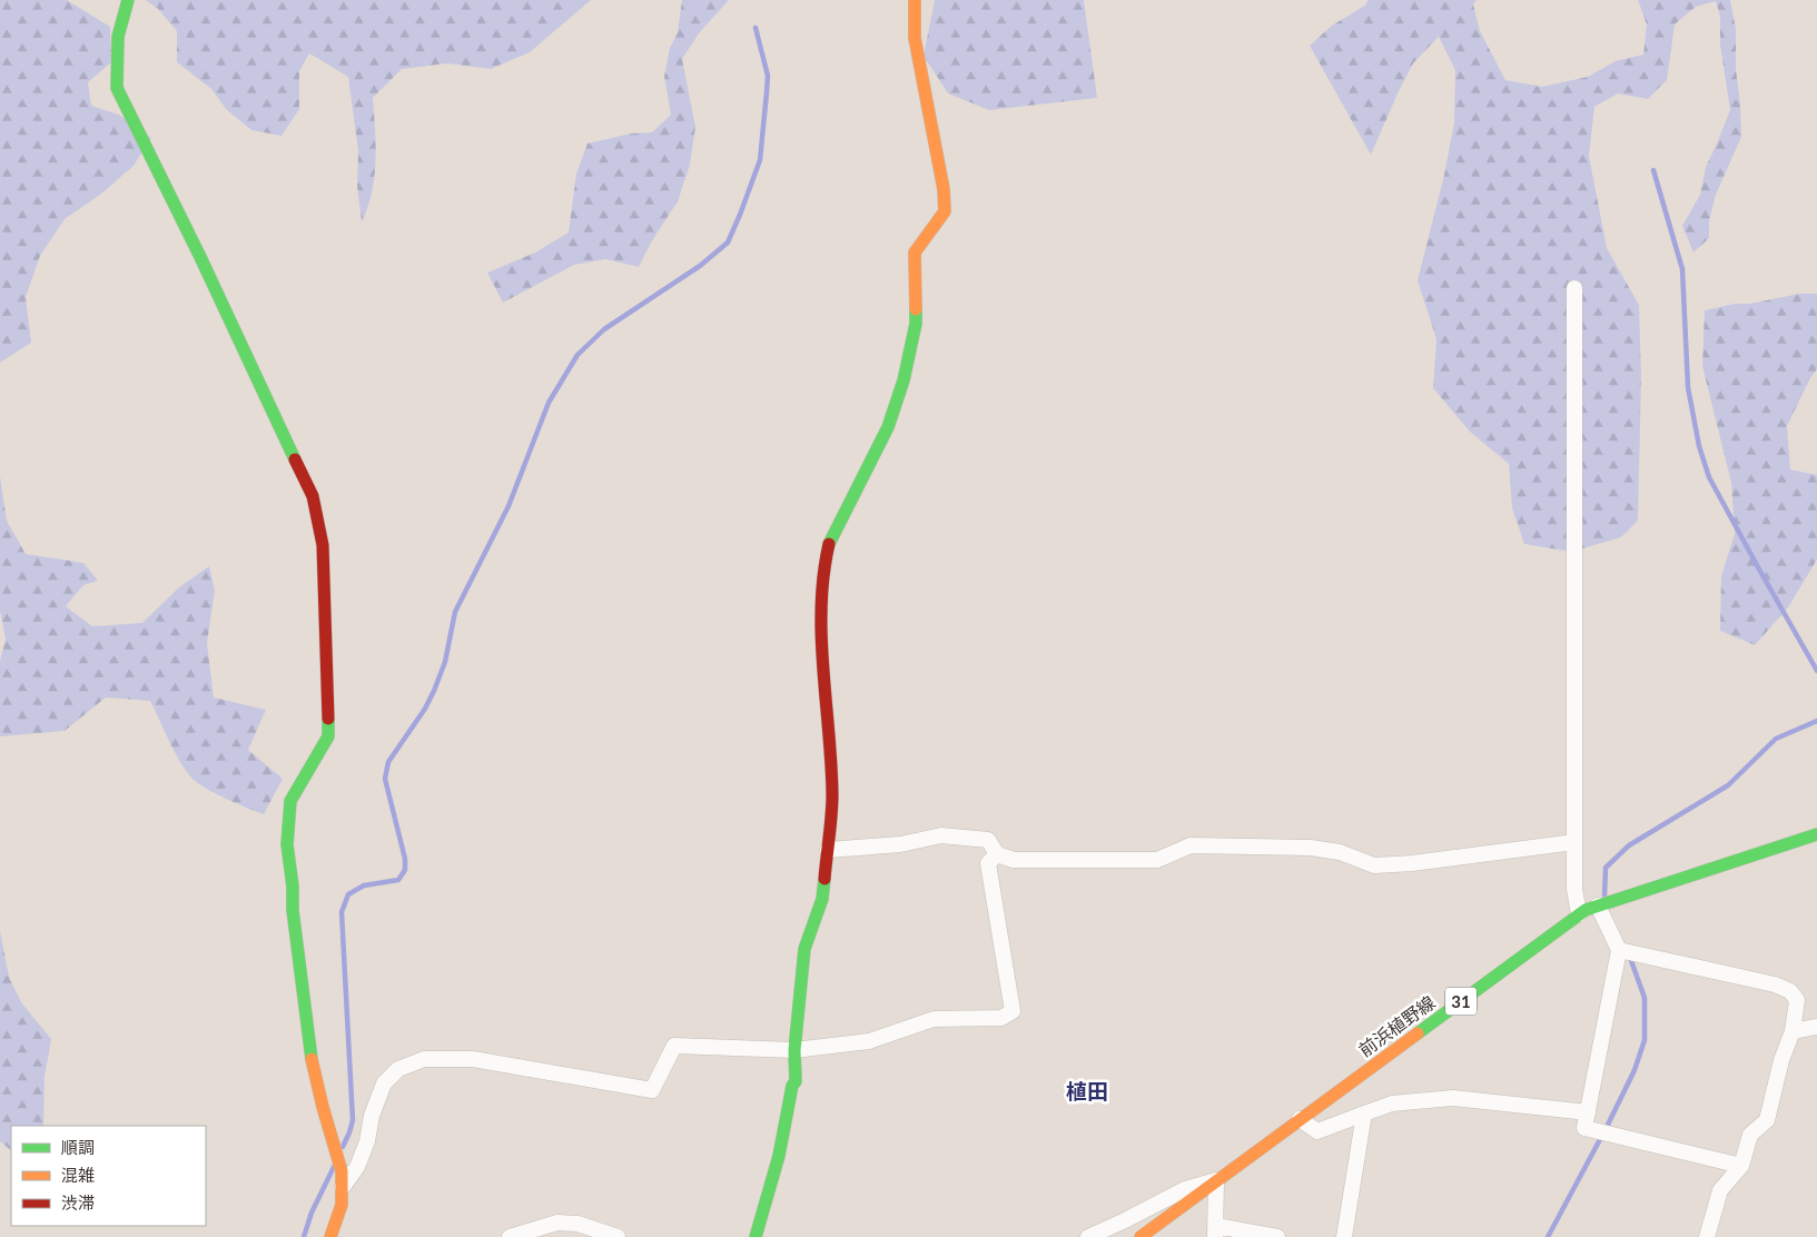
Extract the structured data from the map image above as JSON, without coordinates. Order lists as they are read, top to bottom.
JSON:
{
  "streets": {
    "street": ["31", "前浜植野線"]
  },
  "districts": ["植田"],
  "legend": ["順調", "混雑", "渋滞"]
}
